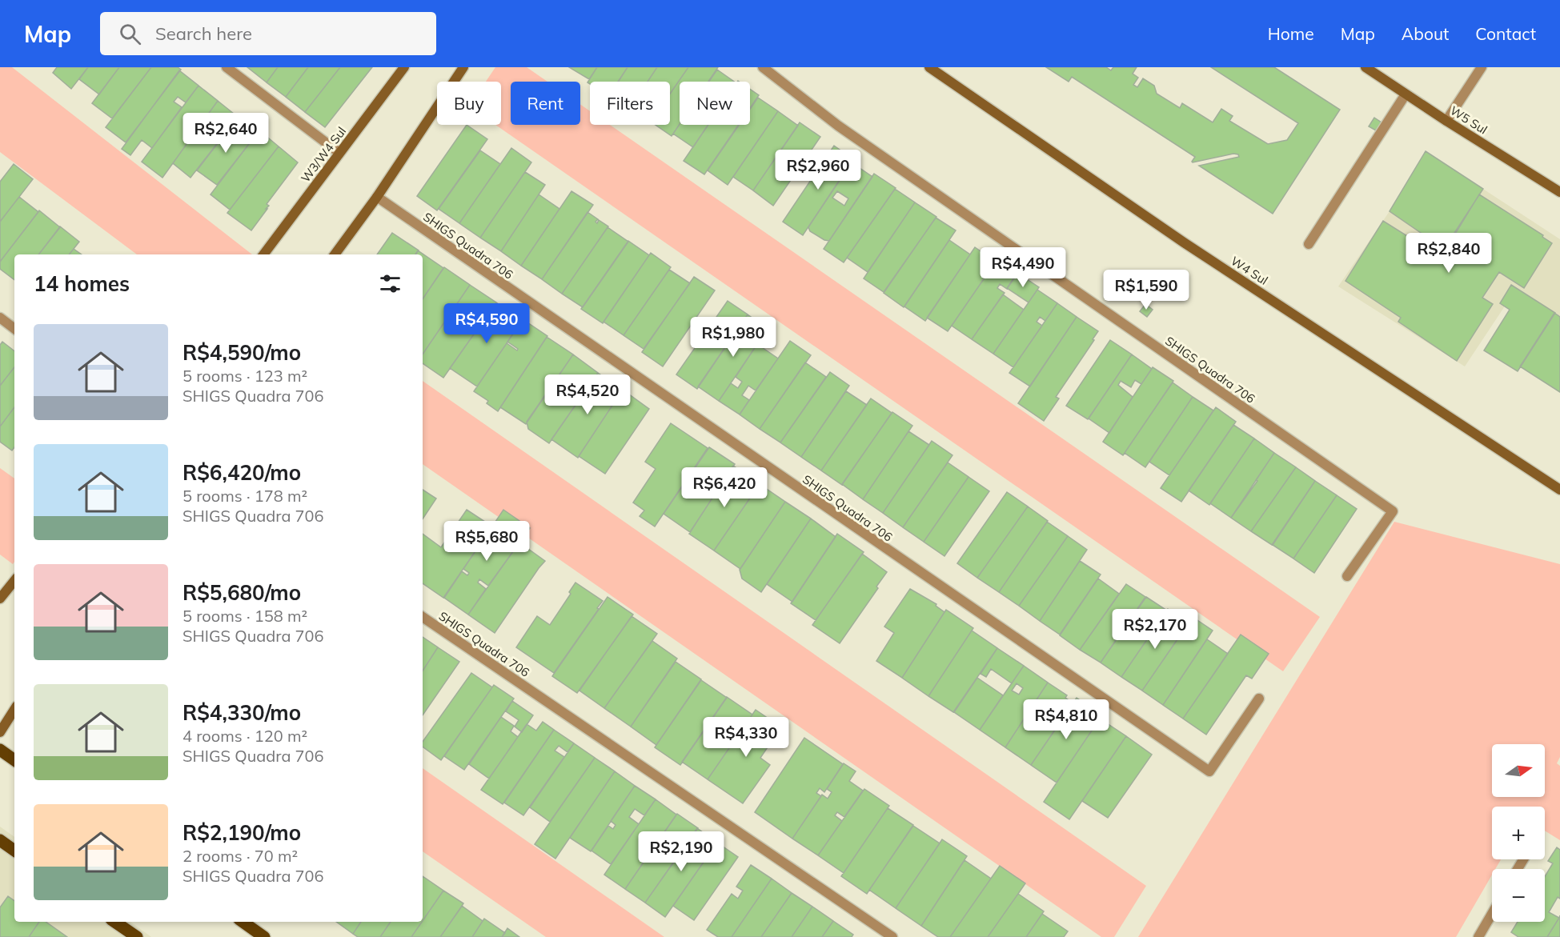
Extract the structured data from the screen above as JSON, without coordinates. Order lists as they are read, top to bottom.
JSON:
{
  "streets": {
    "main road": ["W5 Sul", "W3/W4 Sul", "W4 Sul"],
    "street": ["SHIGS Quadra 706"]
  },
  "north": "right",
  "page": {
    "header": "Map",
    "search": "Search here",
    "nav": [
      "Home",
      "Map",
      "About",
      "Contact"
    ],
    "chip": [
      "Buy",
      "Rent",
      "Filters",
      "New"
    ],
    "price": [
      "R$2,640",
      "R$2,960",
      "R$2,840",
      "R$4,490",
      "R$1,590",
      "R$4,590",
      "R$1,980",
      "R$4,520",
      "R$6,420",
      "R$5,680",
      "R$2,170",
      "R$4,810",
      "R$4,330",
      "R$2,190"
    ],
    "heading": "14 homes",
    "list": [
      {
        "name": "R$4,590/mo",
        "note": "5 rooms · 123 m² · SHIGS Quadra 706"
      },
      {
        "name": "R$6,420/mo",
        "note": "5 rooms · 178 m² · SHIGS Quadra 706"
      },
      {
        "name": "R$5,680/mo",
        "note": "5 rooms · 158 m² · SHIGS Quadra 706"
      },
      {
        "name": "R$4,330/mo",
        "note": "4 rooms · 120 m² · SHIGS Quadra 706"
      },
      {
        "name": "R$2,190/mo",
        "note": "2 rooms · 70 m² · SHIGS Quadra 706"
      }
    ],
    "map_buttons": ["+", "−"]
  }
}
